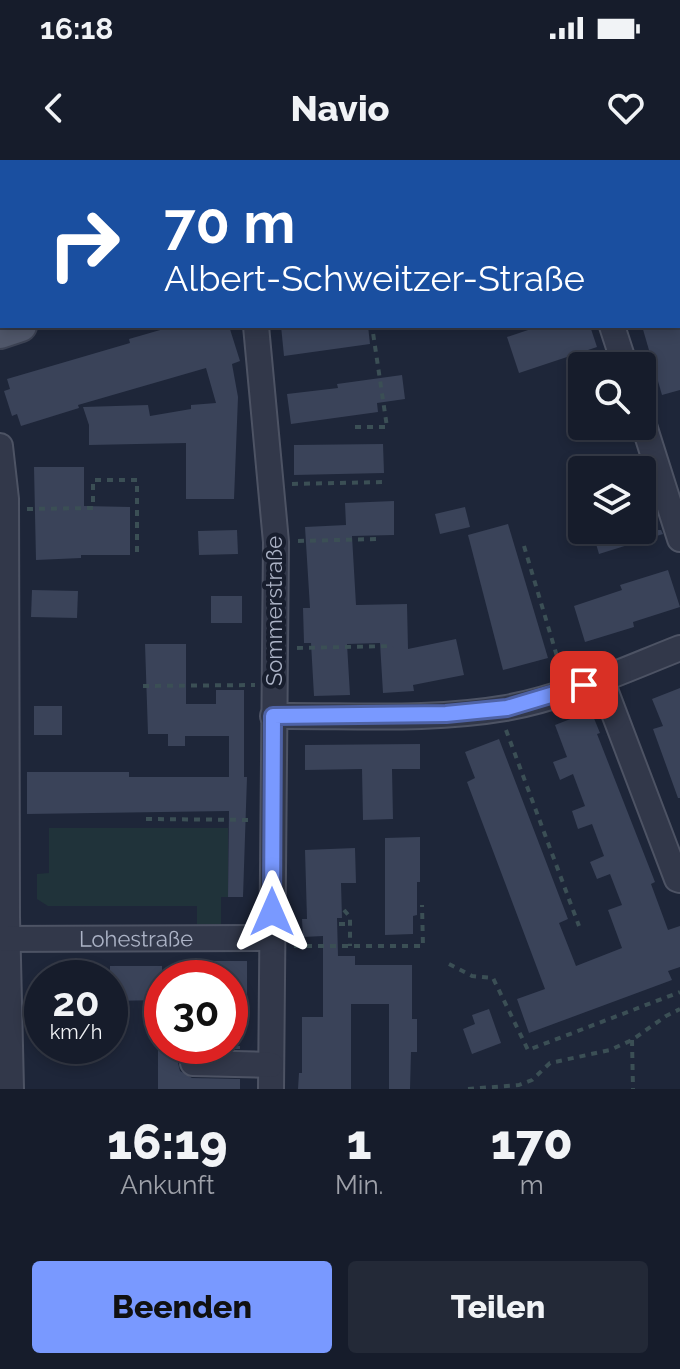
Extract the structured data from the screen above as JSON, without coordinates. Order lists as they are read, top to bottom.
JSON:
{
  "streets": {
    "street": ["Sommerstraße", "Lohestraße"]
  },
  "crossings": [
    ["Sommerstraße", "Lohestraße"]
  ],
  "page": {
    "status": "16:18",
    "header": "Navio",
    "turn": ["70 m", "Albert-Schweitzer-Straße"],
    "speed": "20 km/h",
    "limit": "30",
    "eta": [
      "16:19",
      "Ankunft",
      "1",
      "Min.",
      "170",
      "m"
    ],
    "buttons": ["Beenden", "Teilen"]
  }
}
